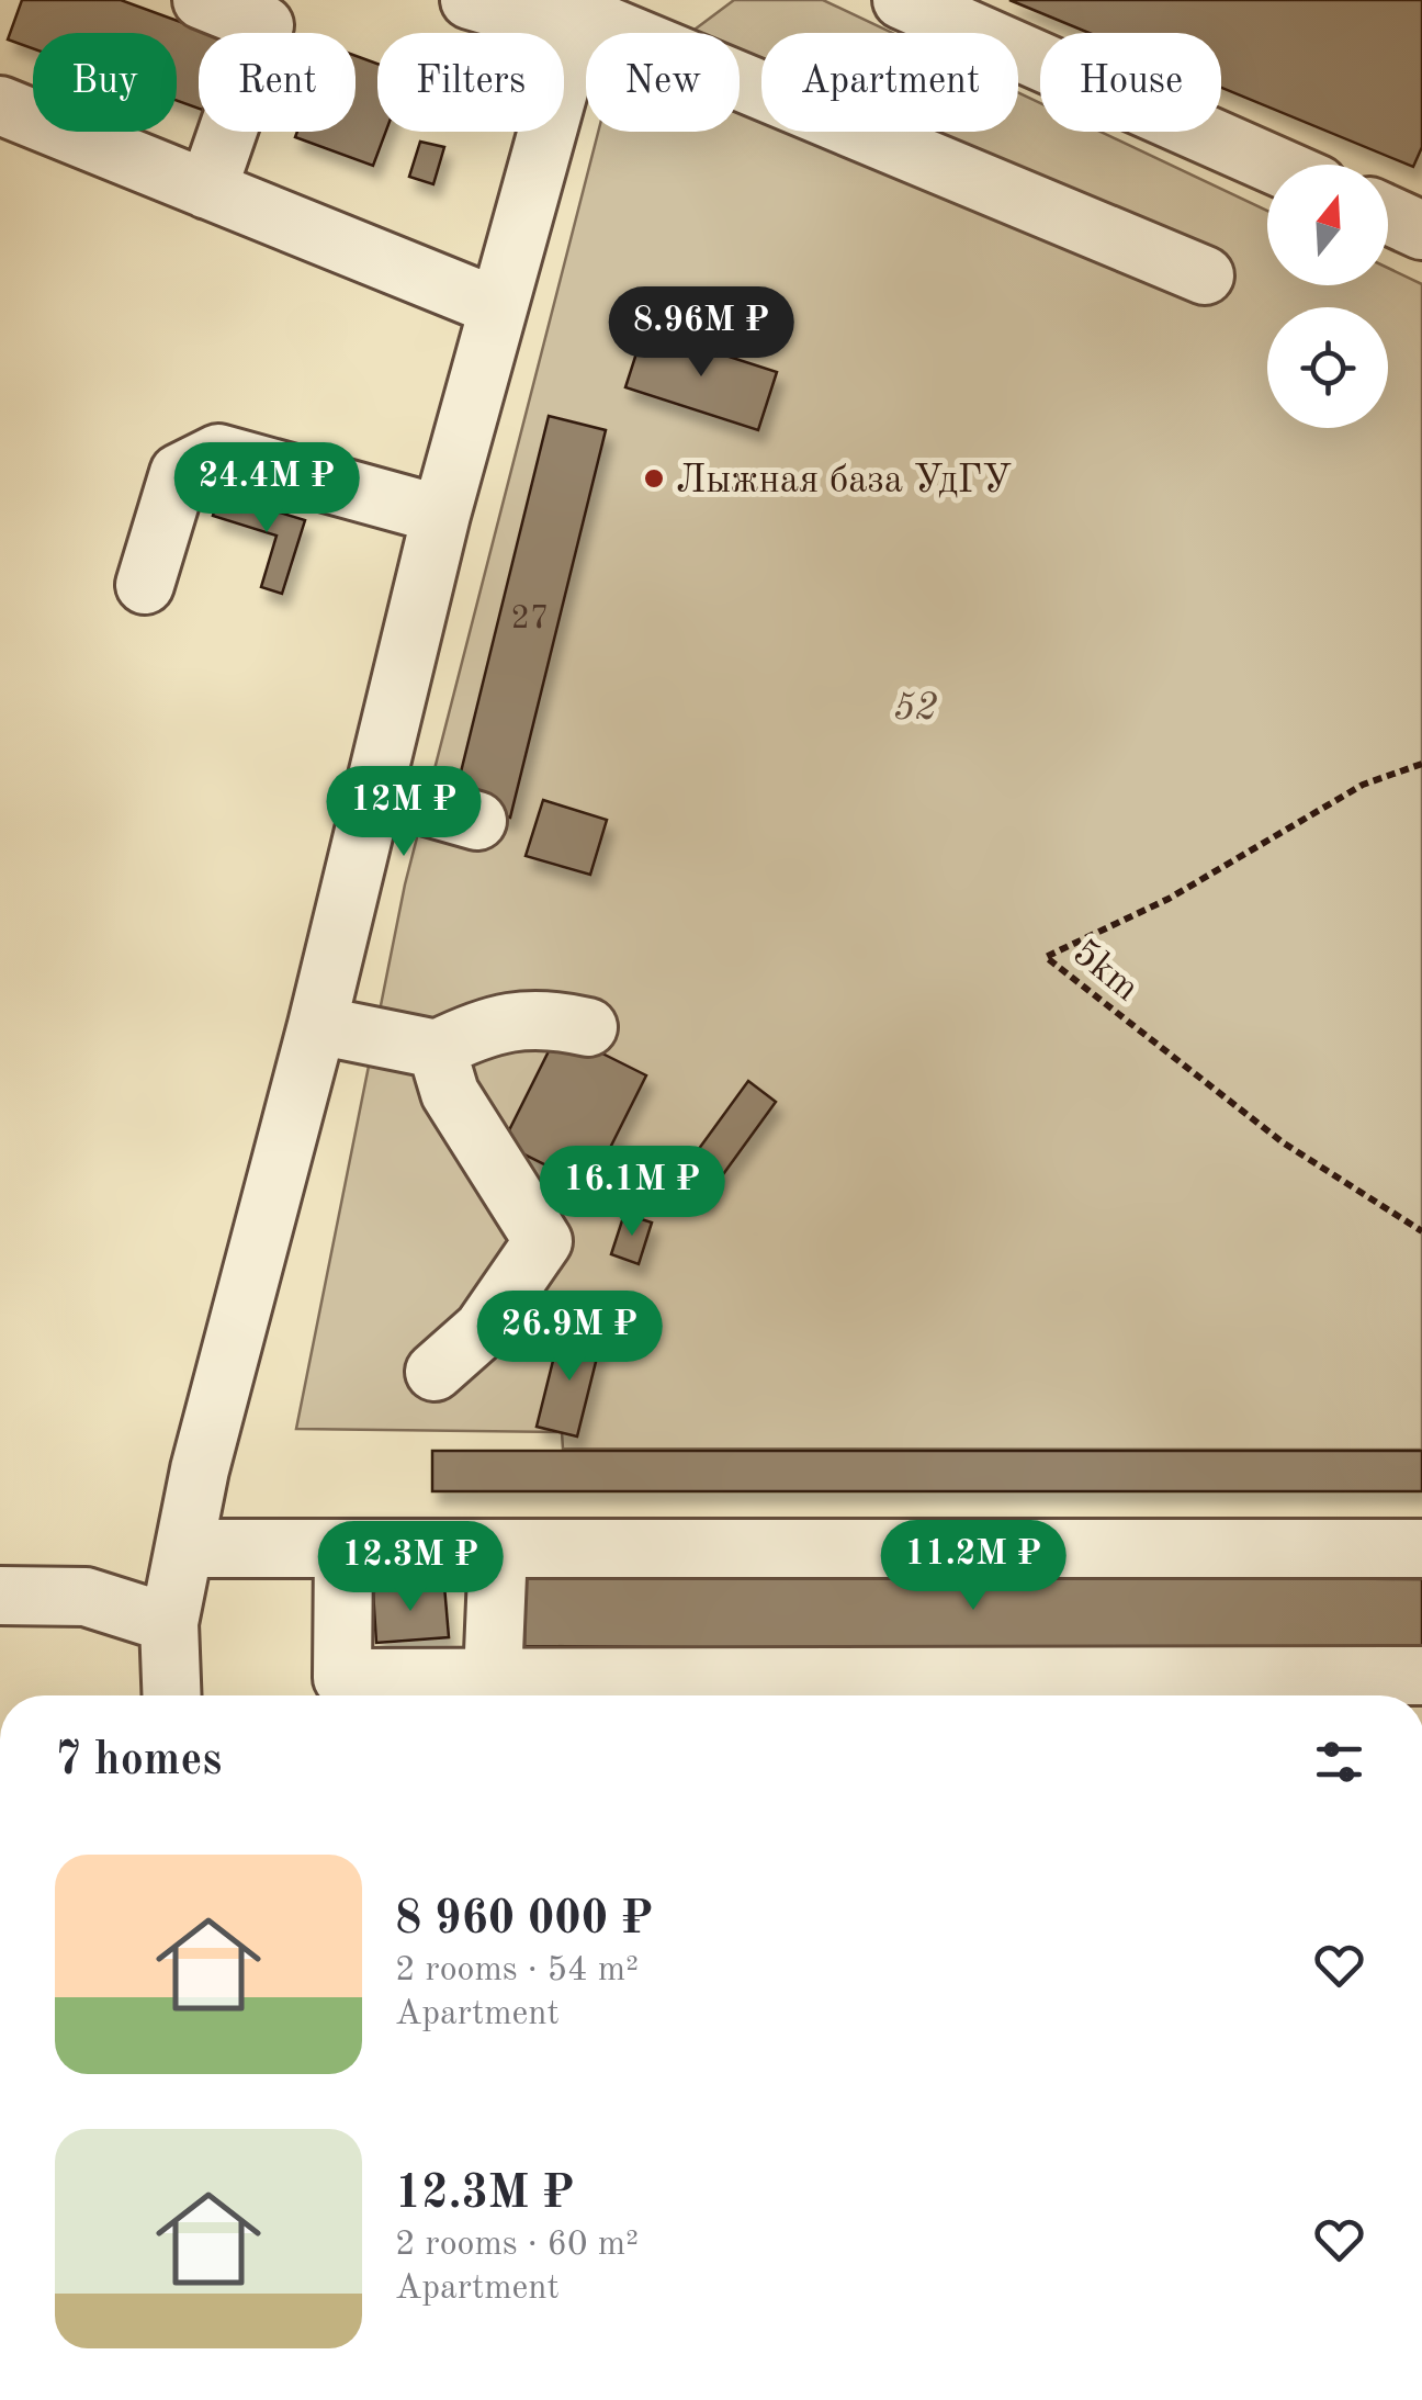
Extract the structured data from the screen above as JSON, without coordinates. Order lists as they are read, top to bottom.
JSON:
{
  "streets": {
    "path": ["5km"]
  },
  "parks": ["52"],
  "places": ["Лыжная база УдГУ"],
  "house_numbers": ["27"],
  "north": "top",
  "page": {
    "chip": [
      "Buy",
      "Rent",
      "Filters",
      "New",
      "Apartment",
      "House"
    ],
    "price": [
      "8.96M ₽",
      "24.4M ₽",
      "12M ₽",
      "16.1M ₽",
      "26.9M ₽",
      "11.2M ₽",
      "12.3M ₽"
    ],
    "heading": "7 homes",
    "list": [
      {
        "name": "8 960 000 ₽",
        "note": "2 rooms · 54 m² · Apartment"
      },
      {
        "name": "12.3M ₽",
        "note": "2 rooms · 60 m² · Apartment"
      }
    ]
  }
}
